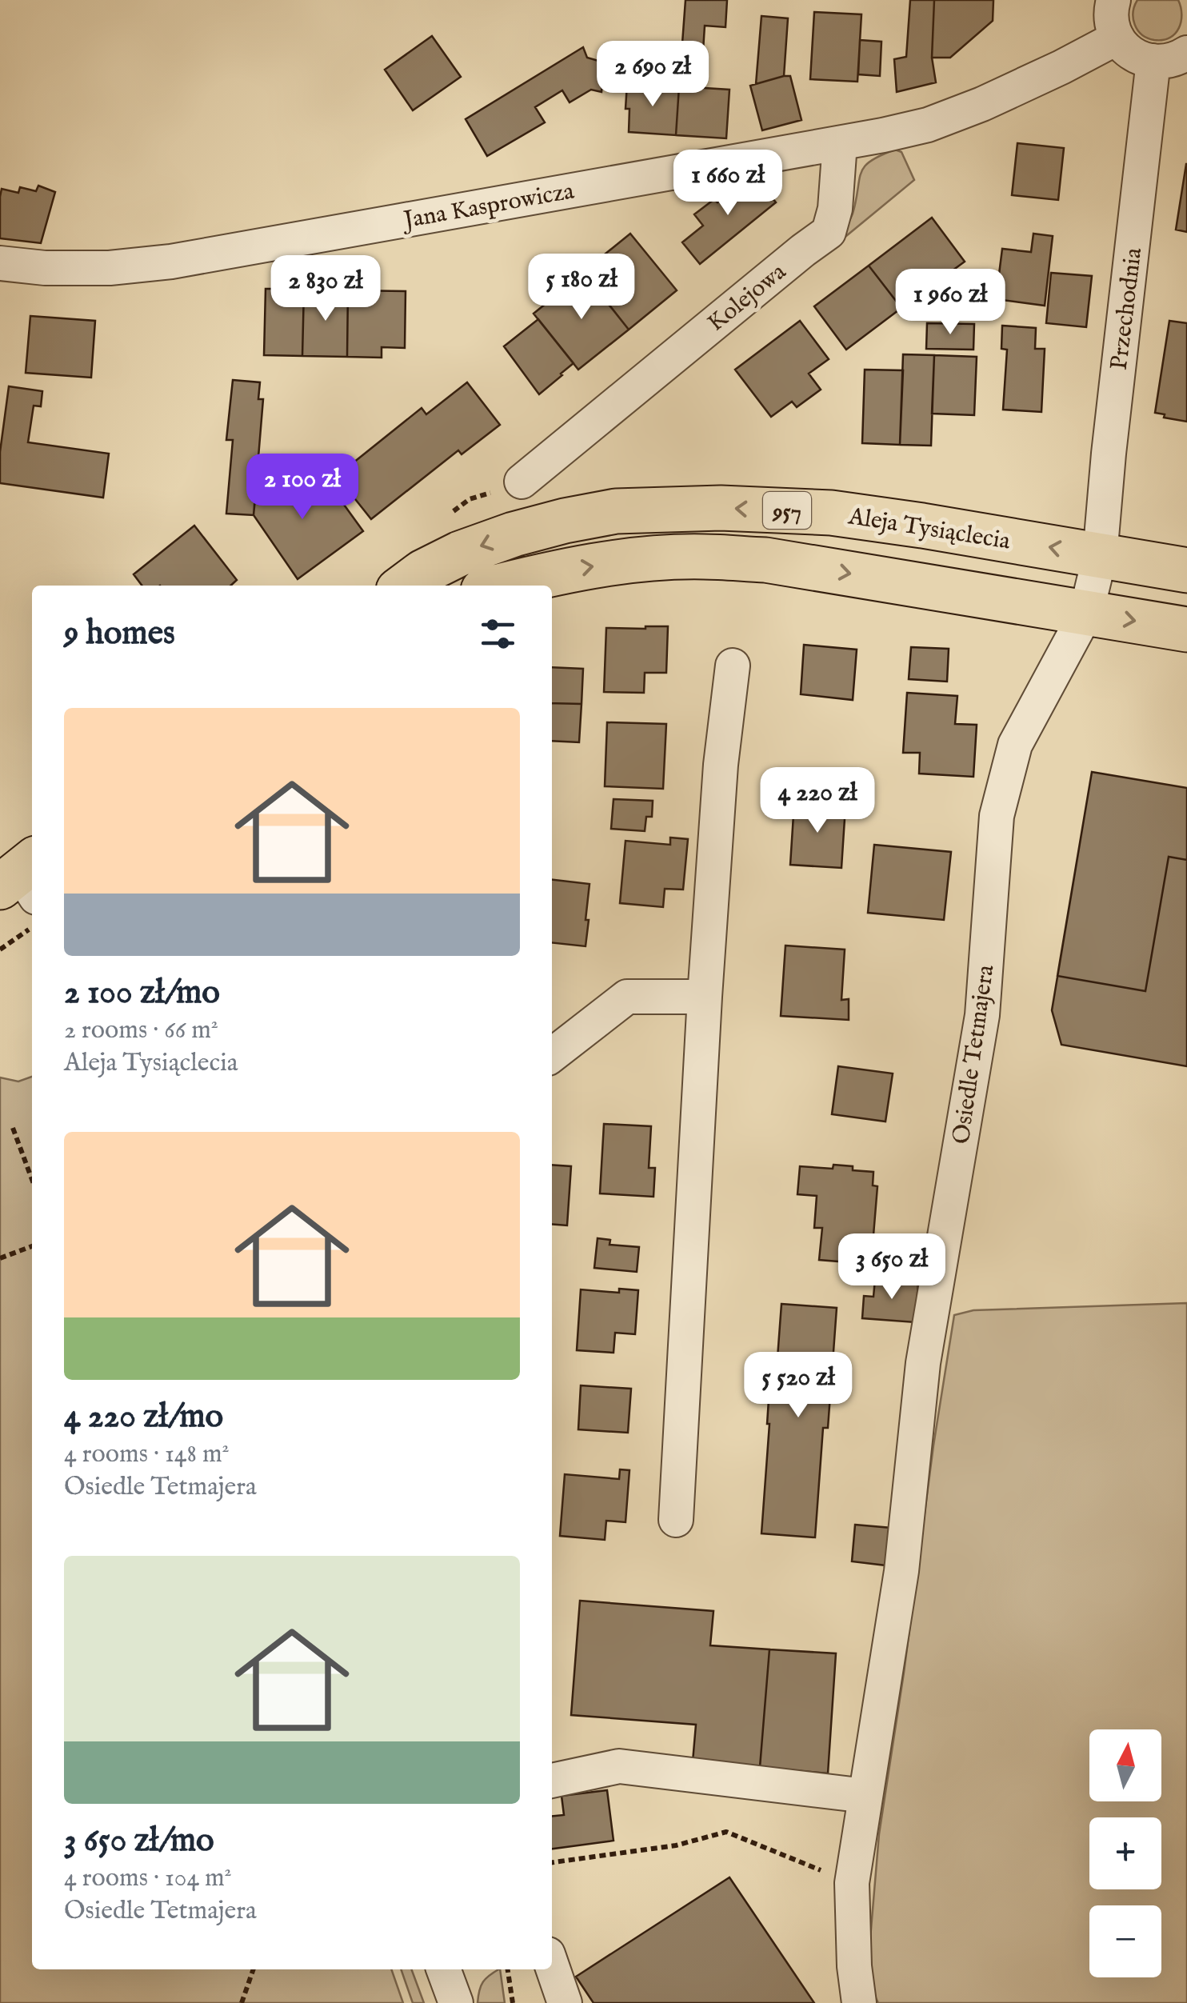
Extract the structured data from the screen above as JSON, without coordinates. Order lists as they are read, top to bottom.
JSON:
{
  "streets": {
    "main road": ["957", "Aleja Tysiąclecia"],
    "street": [
      "Jana Kasprowicza",
      "Kolejowa",
      "Przechodnia",
      "Osiedle Tetmajera"
    ]
  },
  "crossings": [
    ["Jana Kasprowicza", "Kolejowa"],
    ["Przechodnia", "Aleja Tysiąclecia"],
    ["Przechodnia", "Osiedle Tetmajera"],
    ["957", "Osiedle Tetmajera"],
    ["Aleja Tysiąclecia", "Osiedle Tetmajera"]
  ],
  "north": "top",
  "page": {
    "price": [
      "2 690 zł",
      "1 660 zł",
      "5 180 zł",
      "2 830 zł",
      "1 960 zł",
      "2 100 zł",
      "4 220 zł",
      "3 650 zł",
      "5 520 zł"
    ],
    "heading": "9 homes",
    "list": [
      {
        "name": "2 100 zł/mo",
        "note": "2 rooms · 66 m² · Aleja Tysiąclecia"
      },
      {
        "name": "4 220 zł/mo",
        "note": "4 rooms · 148 m² · Osiedle Tetmajera"
      },
      {
        "name": "3 650 zł/mo",
        "note": "4 rooms · 104 m² · Osiedle Tetmajera"
      }
    ],
    "map_buttons": ["+", "−"]
  }
}
